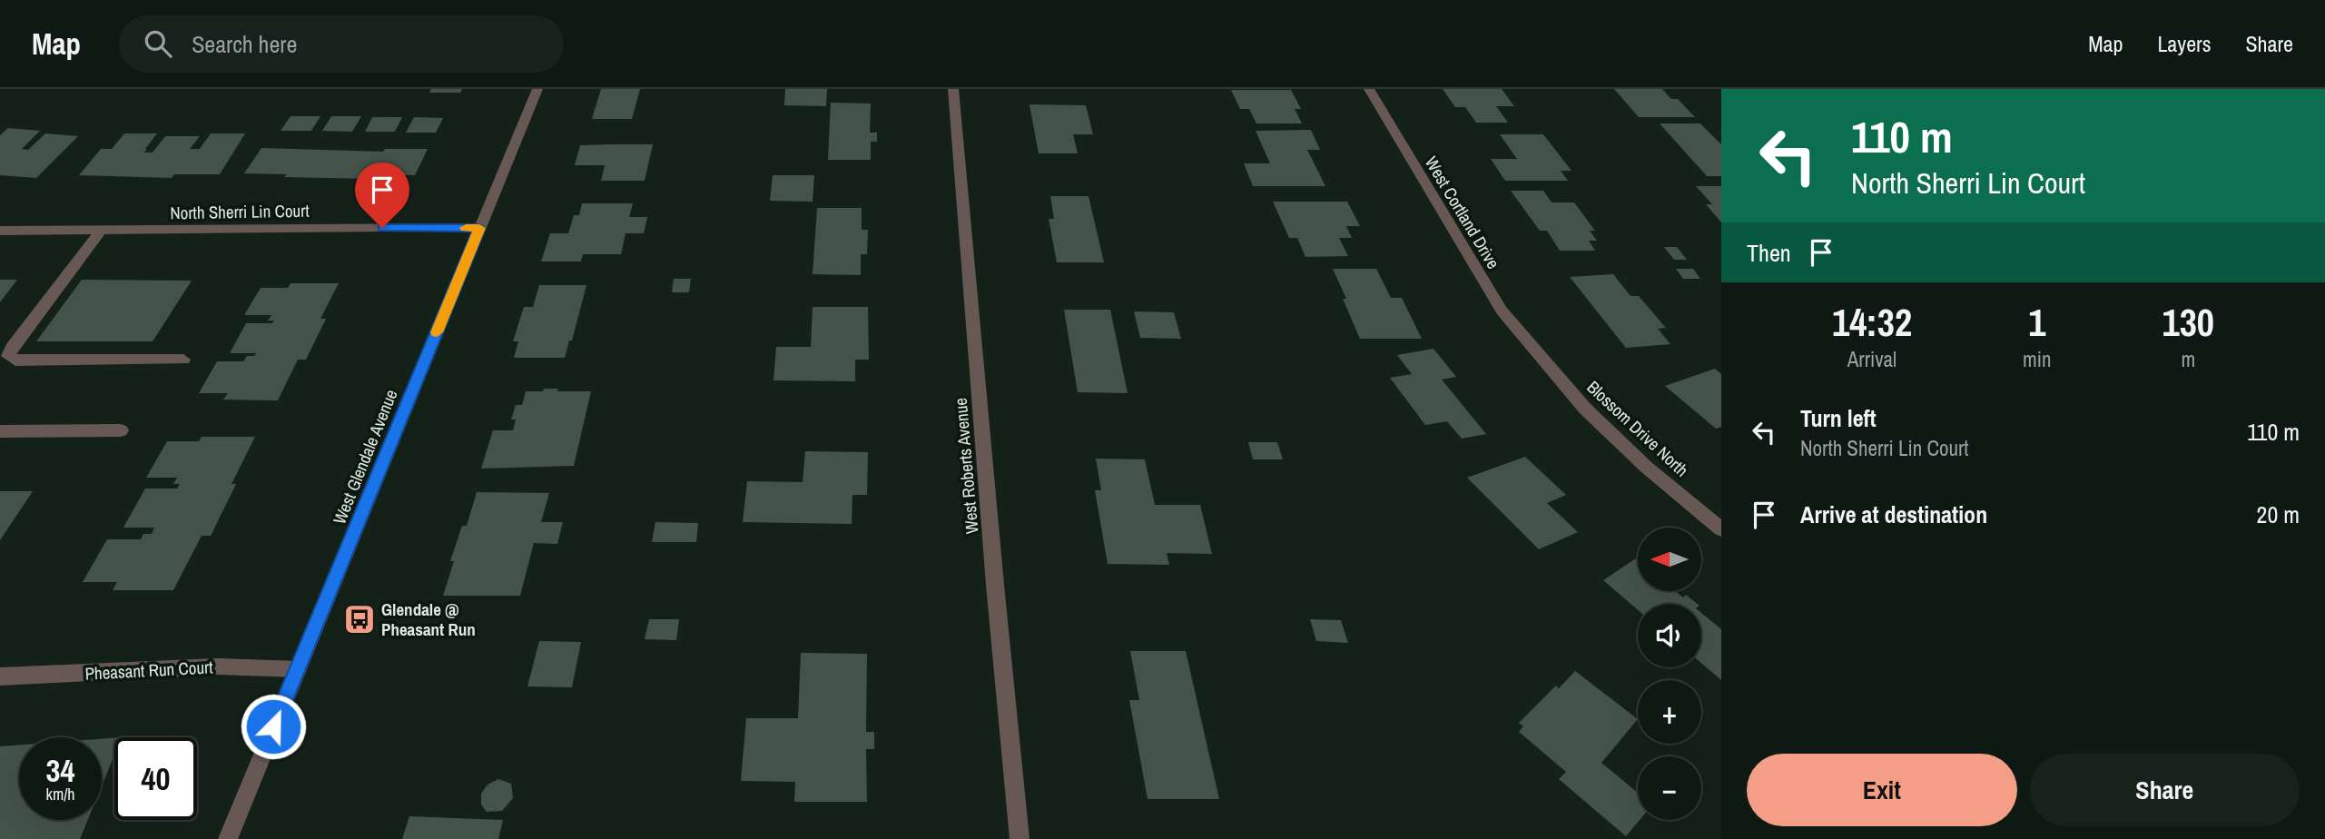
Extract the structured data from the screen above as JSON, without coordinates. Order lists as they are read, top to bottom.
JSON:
{
  "streets": {
    "street": [
      "North Sherri Lin Court",
      "West Cortland Drive",
      "Blossom Drive North",
      "West Glendale Avenue",
      "West Roberts Avenue",
      "Pheasant Run Court"
    ]
  },
  "crossings": [
    ["North Sherri Lin Court", "West Glendale Avenue"],
    ["West Cortland Drive", "Blossom Drive North"],
    ["West Glendale Avenue", "Pheasant Run Court"]
  ],
  "places": {
    "bus stop": ["Glendale @ Pheasant Run"]
  },
  "north": "left",
  "page": {
    "header": "Map",
    "search": "Search here",
    "nav": ["Map", "Layers", "Share"],
    "turn": ["110 m", "North Sherri Lin Court"],
    "then": "Then",
    "eta": [
      "14:32",
      "Arrival",
      "1",
      "min",
      "130",
      "m"
    ],
    "list": [
      {
        "name": "Turn left",
        "note": "North Sherri Lin Court",
        "value": "110 m"
      },
      {
        "name": "Arrive at destination",
        "value": "20 m"
      }
    ],
    "map_buttons": ["+", "−"],
    "speed": "34 km/h",
    "limit": "40",
    "buttons": ["Exit", "Share"]
  }
}
